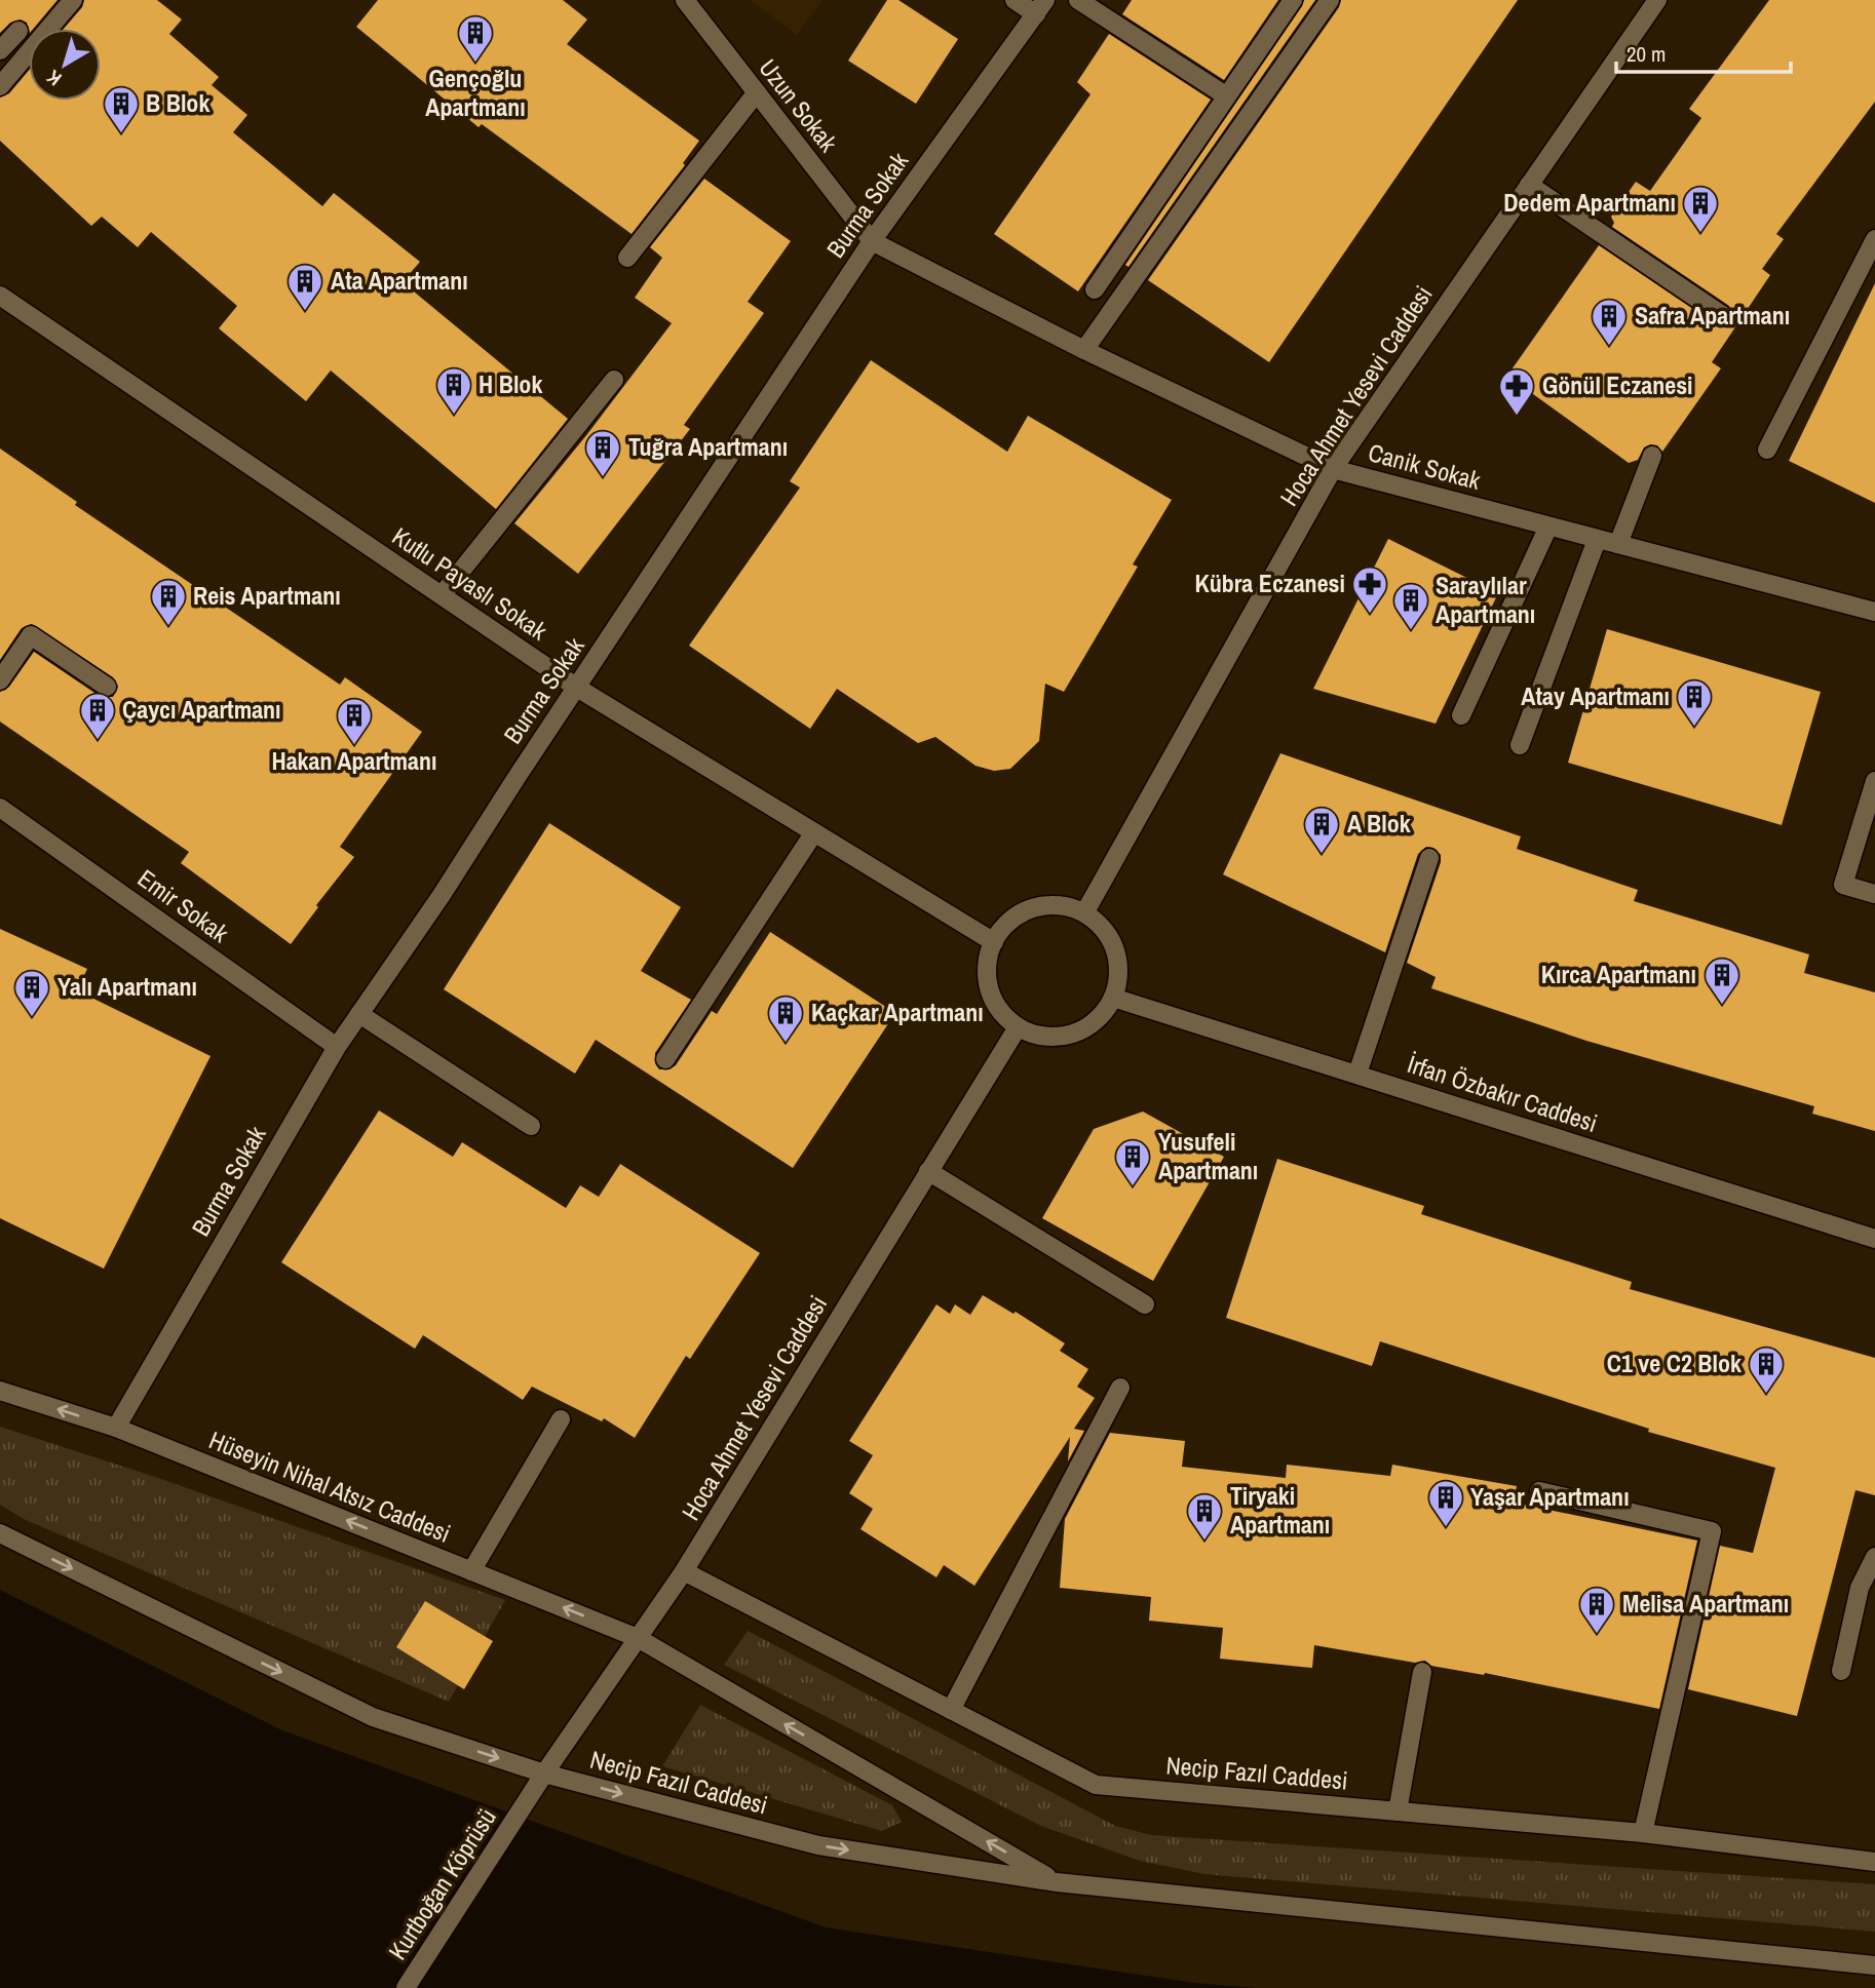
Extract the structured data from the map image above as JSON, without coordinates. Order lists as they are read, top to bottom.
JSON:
{
  "streets": {
    "street": [
      "Uzun Sokak",
      "Burma Sokak",
      "Hoca Ahmet Yesevi Caddesi",
      "Canik Sokak",
      "Kutlu Payaslı Sokak",
      "Emir Sokak",
      "İrfan Özbakır Caddesi",
      "Hüseyin Nihal Atsız Caddesi",
      "Necip Fazıl Caddesi",
      "Kurtboğan Köprüsü"
    ]
  },
  "crossings": [
    ["Uzun Sokak", "Burma Sokak"],
    ["Uzun Sokak", "Canik Sokak"],
    ["Burma Sokak", "Canik Sokak"],
    ["Burma Sokak", "Kutlu Payaslı Sokak"],
    ["Burma Sokak", "Emir Sokak"],
    ["Burma Sokak", "Hüseyin Nihal Atsız Caddesi"],
    ["Hoca Ahmet Yesevi Caddesi", "Canik Sokak"],
    ["Hoca Ahmet Yesevi Caddesi", "Kutlu Payaslı Sokak"],
    ["Hoca Ahmet Yesevi Caddesi", "İrfan Özbakır Caddesi"],
    ["Hoca Ahmet Yesevi Caddesi", "Hüseyin Nihal Atsız Caddesi"],
    ["Hoca Ahmet Yesevi Caddesi", "Necip Fazıl Caddesi"],
    ["Hoca Ahmet Yesevi Caddesi", "Kurtboğan Köprüsü"],
    ["Kutlu Payaslı Sokak", "İrfan Özbakır Caddesi"],
    ["Hüseyin Nihal Atsız Caddesi", "Necip Fazıl Caddesi"]
  ],
  "places": {
    "building": [
      "Gençoğlu Apartmanı",
      "B Blok",
      "Dedem Apartmanı",
      "Ata Apartmanı",
      "Safra Apartmanı",
      "H Blok",
      "Tuğra Apartmanı",
      "Reis Apartmanı",
      "Saraylılar Apartmanı",
      "Atay Apartmanı",
      "Çaycı Apartmanı",
      "Hakan Apartmanı",
      "A Blok",
      "Kırca Apartmanı",
      "Yalı Apartmanı",
      "Kaçkar Apartmanı",
      "Yusufeli Apartmanı",
      "C1 ve C2 Blok",
      "Yaşar Apartmanı",
      "Tiryaki Apartmanı",
      "Melisa Apartmanı"
    ],
    "pharmacy": ["Gönül Eczanesi", "Kübra Eczanesi"]
  },
  "scale_bar": "20 m",
  "north": "bottom left"
}
